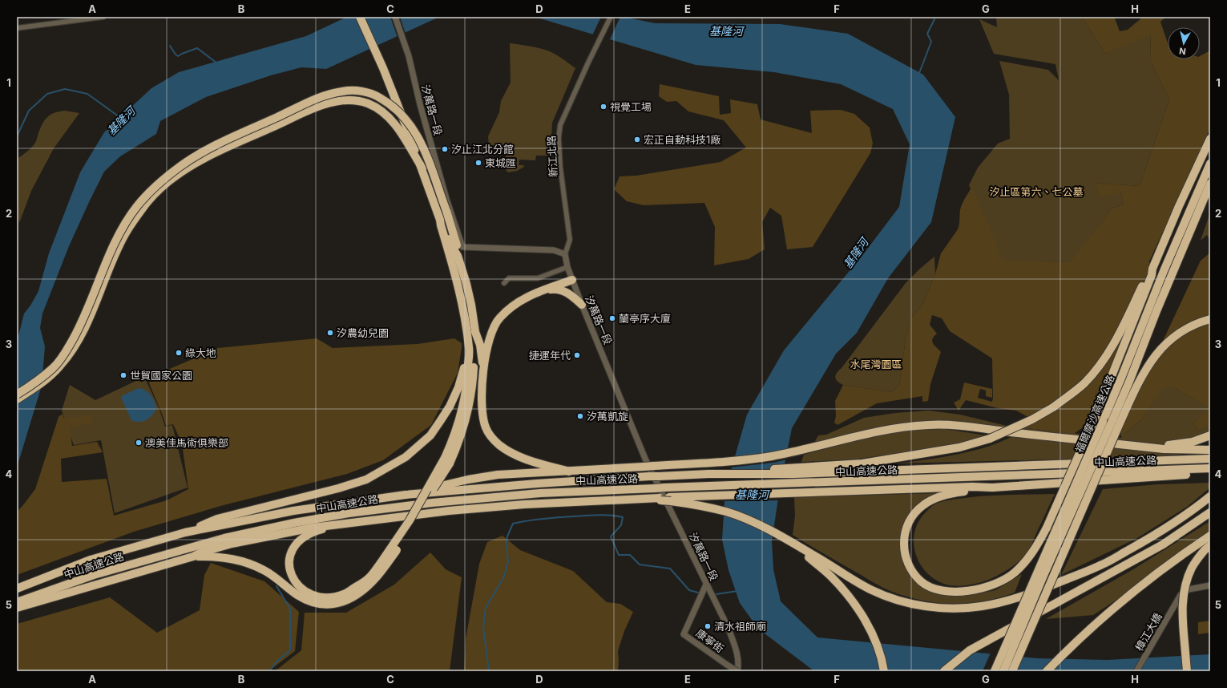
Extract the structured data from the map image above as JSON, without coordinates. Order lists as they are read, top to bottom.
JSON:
{
  "streets": {
    "highway": ["福爾摩沙高速公路", "中山高速公路"],
    "street": [
      "汐萬路一段",
      "新江北路",
      "樟江大橋",
      "康寧街"
    ]
  },
  "crossings": [
    ["汐萬路一段", "新江北路"],
    ["汐萬路一段", "康寧街"]
  ],
  "water": ["基隆河"],
  "parks": ["汐止區第六、七公墓", "水尾灣園區"],
  "places": [
    "視覺工場",
    "宏正自動科技1廠",
    "汐止江北分館",
    "東城匯",
    "蘭亭序大廈",
    "汐農幼兒園",
    "綠大地",
    "捷運年代",
    "世貿國家公園",
    "汐萬凱旋",
    "澳美佳馬術俱樂部",
    "清水祖師廟"
  ],
  "north": "bottom",
  "grid": {
    "columns": [
      "A",
      "B",
      "C",
      "D",
      "E",
      "F",
      "G",
      "H"
    ],
    "rows": [
      "1",
      "2",
      "3",
      "4",
      "5"
    ]
  }
}
